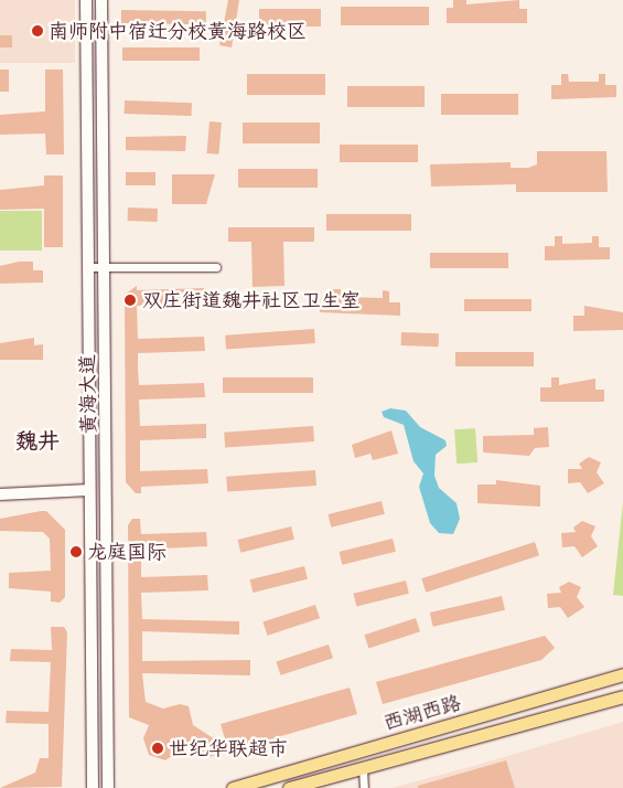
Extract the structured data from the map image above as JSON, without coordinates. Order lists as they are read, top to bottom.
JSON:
{
  "streets": {
    "main road": ["西湖西路"],
    "street": ["黄海大道"]
  },
  "districts": ["魏井"],
  "places": [
    "南师附中宿迁分校黄海路校区",
    "双庄街道魏井社区卫生室",
    "龙庭国际",
    "世纪华联超市"
  ]
}
